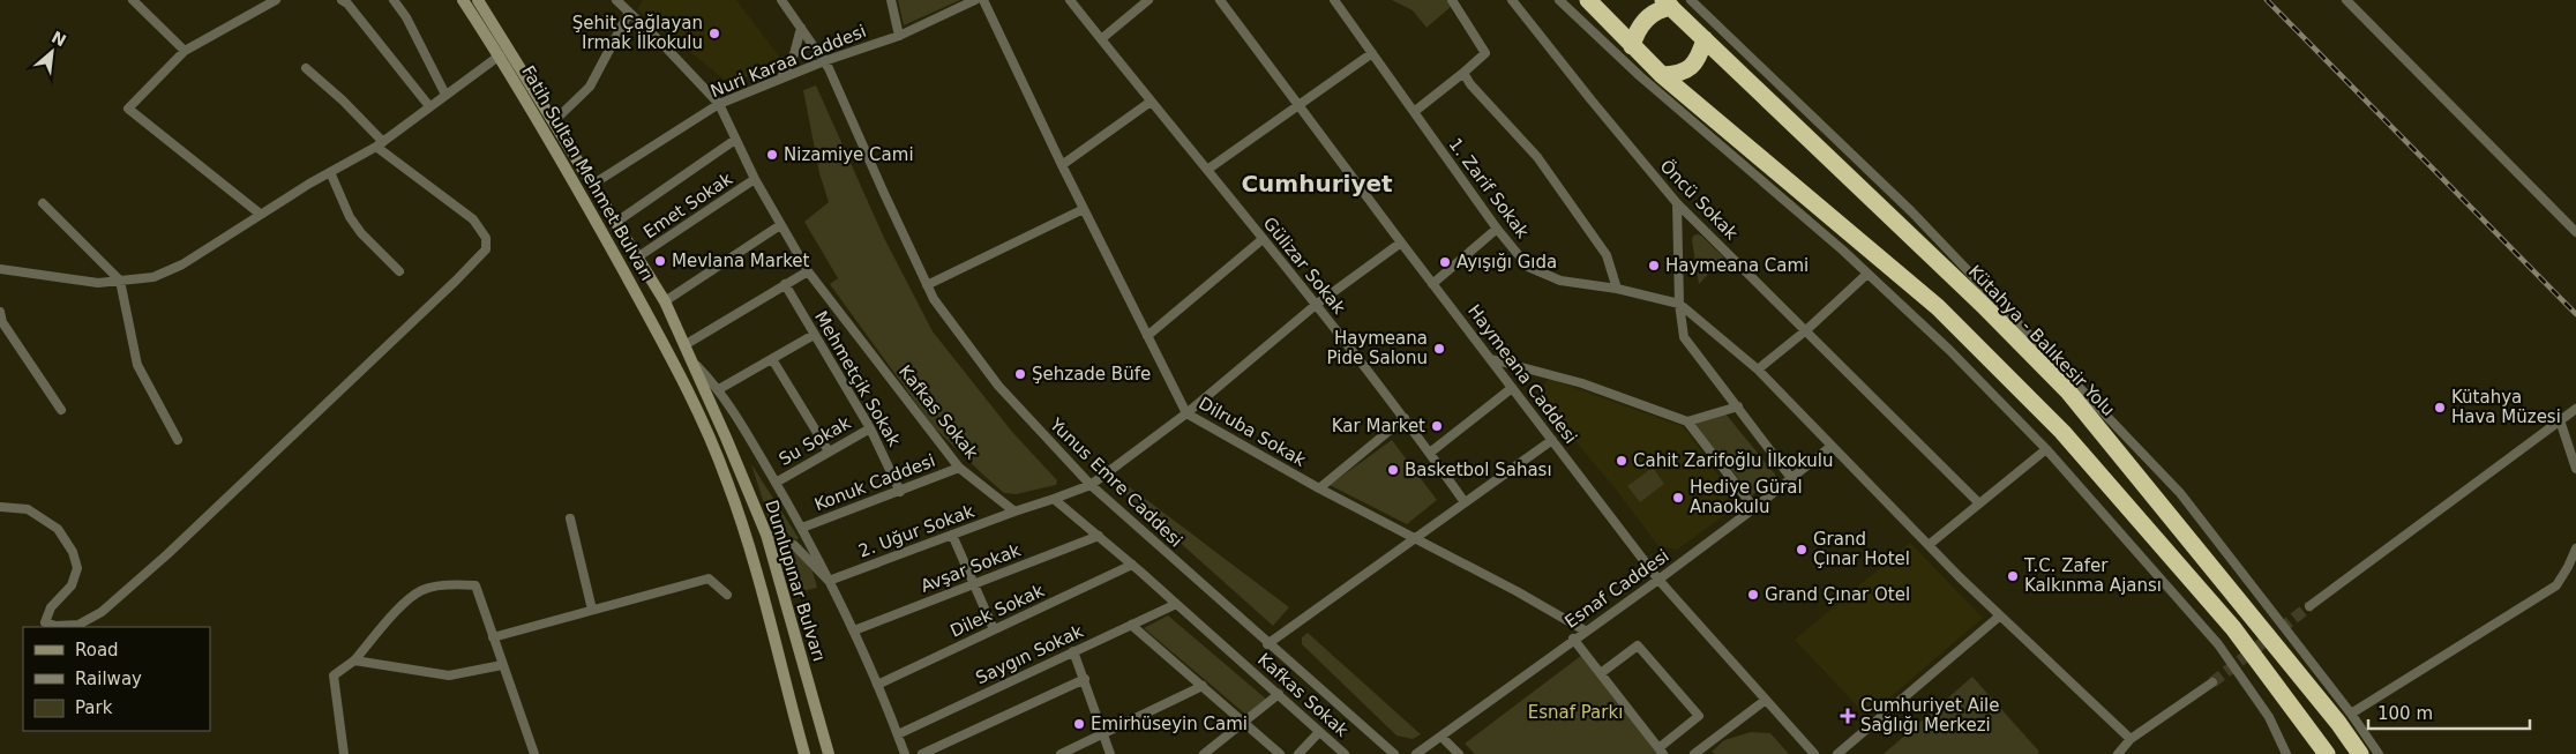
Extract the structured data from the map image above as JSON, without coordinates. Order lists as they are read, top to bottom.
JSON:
{
  "streets": {
    "highway": ["Kütahya - Balıkesir Yolu"],
    "main road": ["Fatih Sultan Mehmet Bulvarı", "Dumlupınar Bulvarı"],
    "street": [
      "Nuri Karaa Caddesi",
      "1. Zarif Sokak",
      "Öncü Sokak",
      "Emet Sokak",
      "Gülizar Sokak",
      "Haymeana Caddesi",
      "Mehmetçik Sokak",
      "Kafkas Sokak",
      "Dilruba Sokak",
      "Su Sokak",
      "Konuk Caddesi",
      "Yunus Emre Caddesi",
      "2. Uğur Sokak",
      "Avşar Sokak",
      "Esnaf Caddesi",
      "Dilek Sokak",
      "Saygın Sokak"
    ]
  },
  "crossings": [
    ["Nuri Karaa Caddesi", "Fatih Sultan Mehmet Bulvarı"],
    ["Nuri Karaa Caddesi", "Kafkas Sokak"],
    ["Nuri Karaa Caddesi", "Yunus Emre Caddesi"],
    ["Fatih Sultan Mehmet Bulvarı", "Emet Sokak"],
    ["Fatih Sultan Mehmet Bulvarı", "Dumlupınar Bulvarı"],
    ["Emet Sokak", "Kafkas Sokak"],
    ["Haymeana Caddesi", "Esnaf Caddesi"],
    ["Mehmetçik Sokak", "Su Sokak"],
    ["Mehmetçik Sokak", "Konuk Caddesi"],
    ["Kafkas Sokak", "Konuk Caddesi"],
    ["Kafkas Sokak", "2. Uğur Sokak"],
    ["Kafkas Sokak", "Avşar Sokak"],
    ["Kafkas Sokak", "Dilek Sokak"],
    ["Kafkas Sokak", "Saygın Sokak"],
    ["Dilruba Sokak", "Esnaf Caddesi"]
  ],
  "districts": ["Cumhuriyet"],
  "parks": ["Esnaf Parkı"],
  "places": {
    "other": [
      "Şehit Çağlayan Irmak İlkokulu",
      "Nizamiye Cami",
      "Mevlana Market",
      "Ayışığı Gıda",
      "Haymeana Cami",
      "Haymeana Pide Salonu",
      "Şehzade Büfe",
      "Kütahya Hava Müzesi",
      "Kar Market",
      "Cahit Zarifoğlu İlkokulu",
      "Basketbol Sahası",
      "Hediye Güral Anaokulu",
      "Grand Çınar Hotel",
      "T.C. Zafer Kalkınma Ajansı",
      "Grand Çınar Otel",
      "Emirhüseyin Cami"
    ],
    "health": ["Cumhuriyet Aile Sağlığı Merkezi"]
  },
  "legend": ["Road", "Railway", "Park"],
  "scale_bar": "100 m",
  "north": "top right"
}
